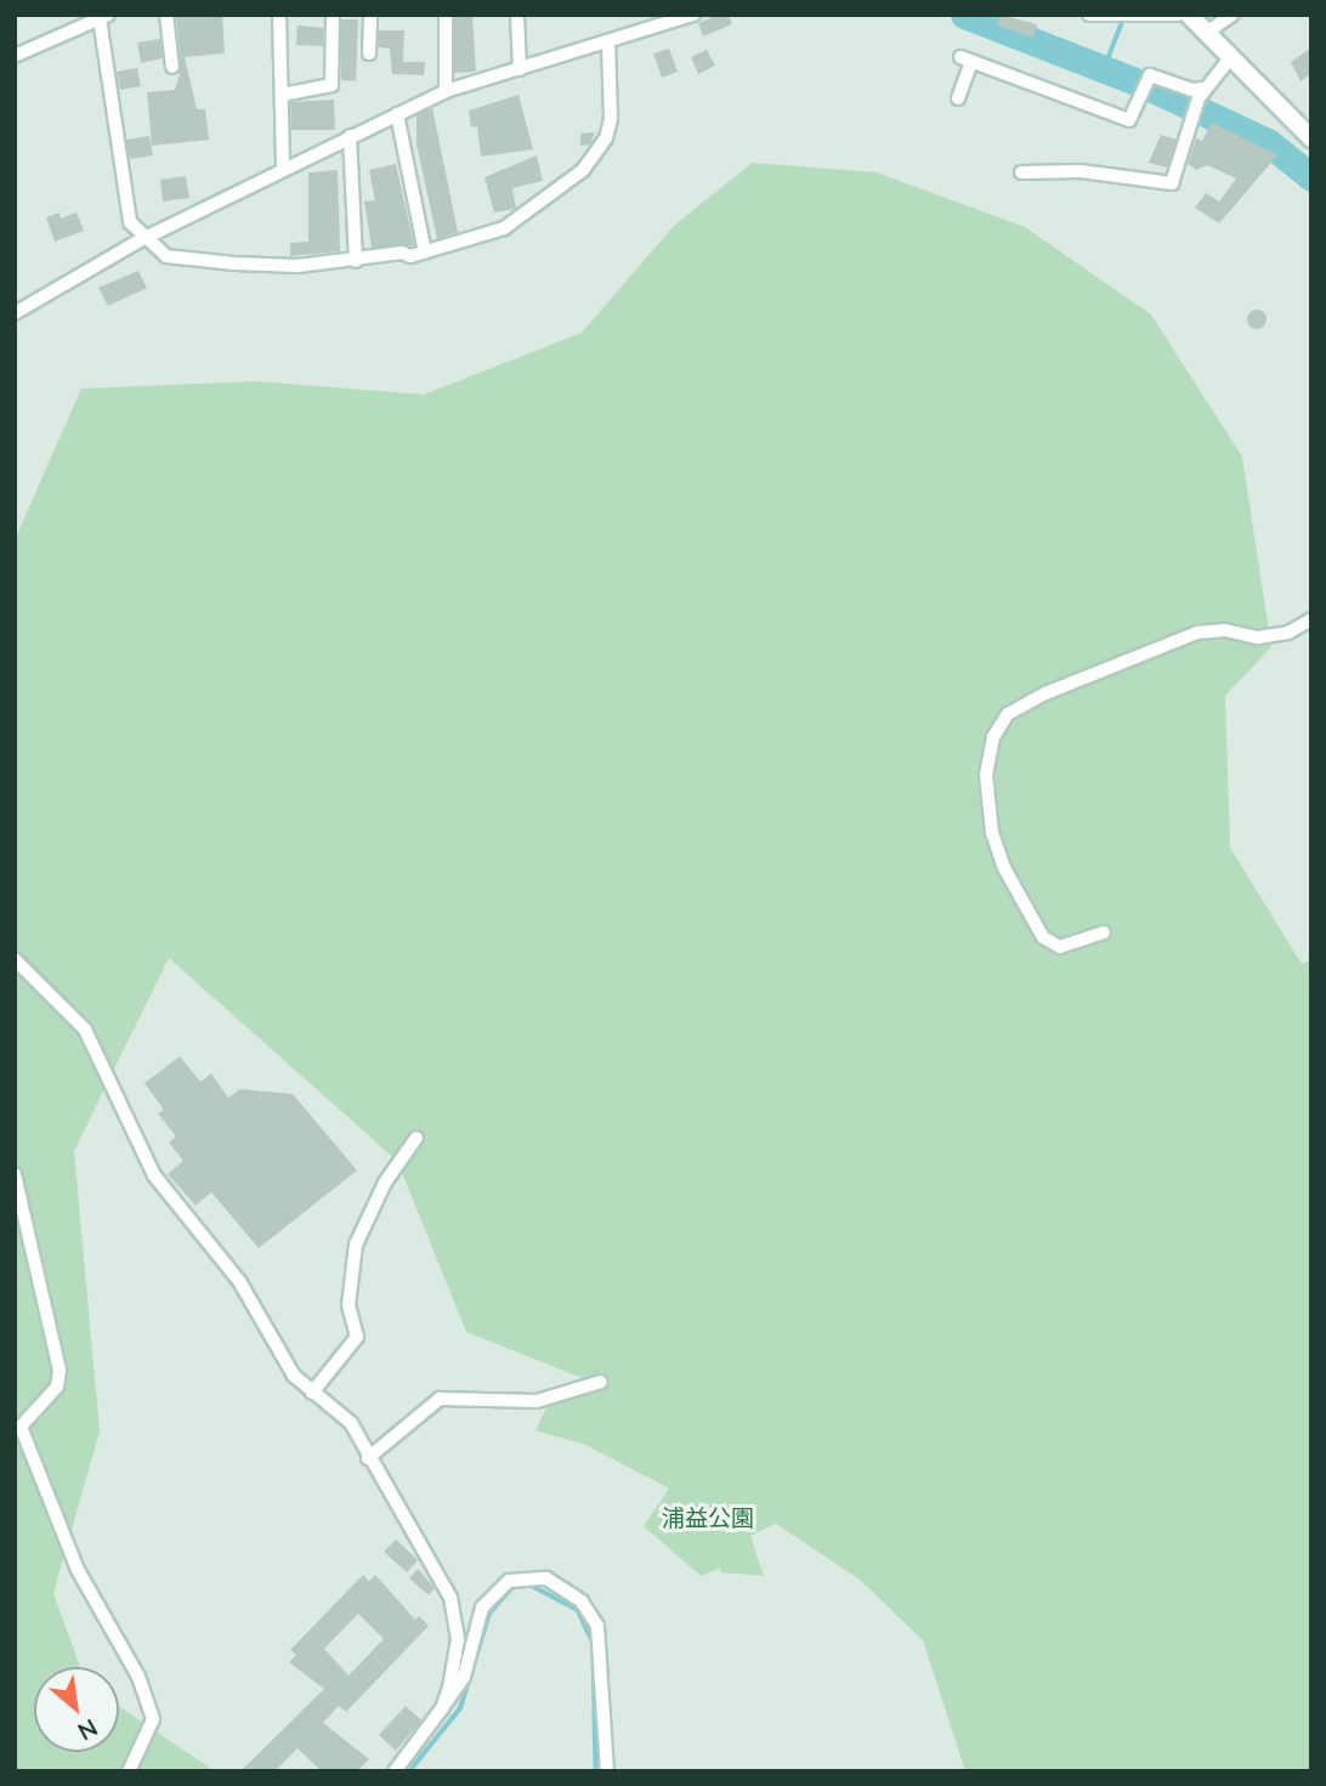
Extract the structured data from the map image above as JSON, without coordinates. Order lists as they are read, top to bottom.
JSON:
{
  "parks": ["浦益公園"],
  "north": "bottom right"
}
